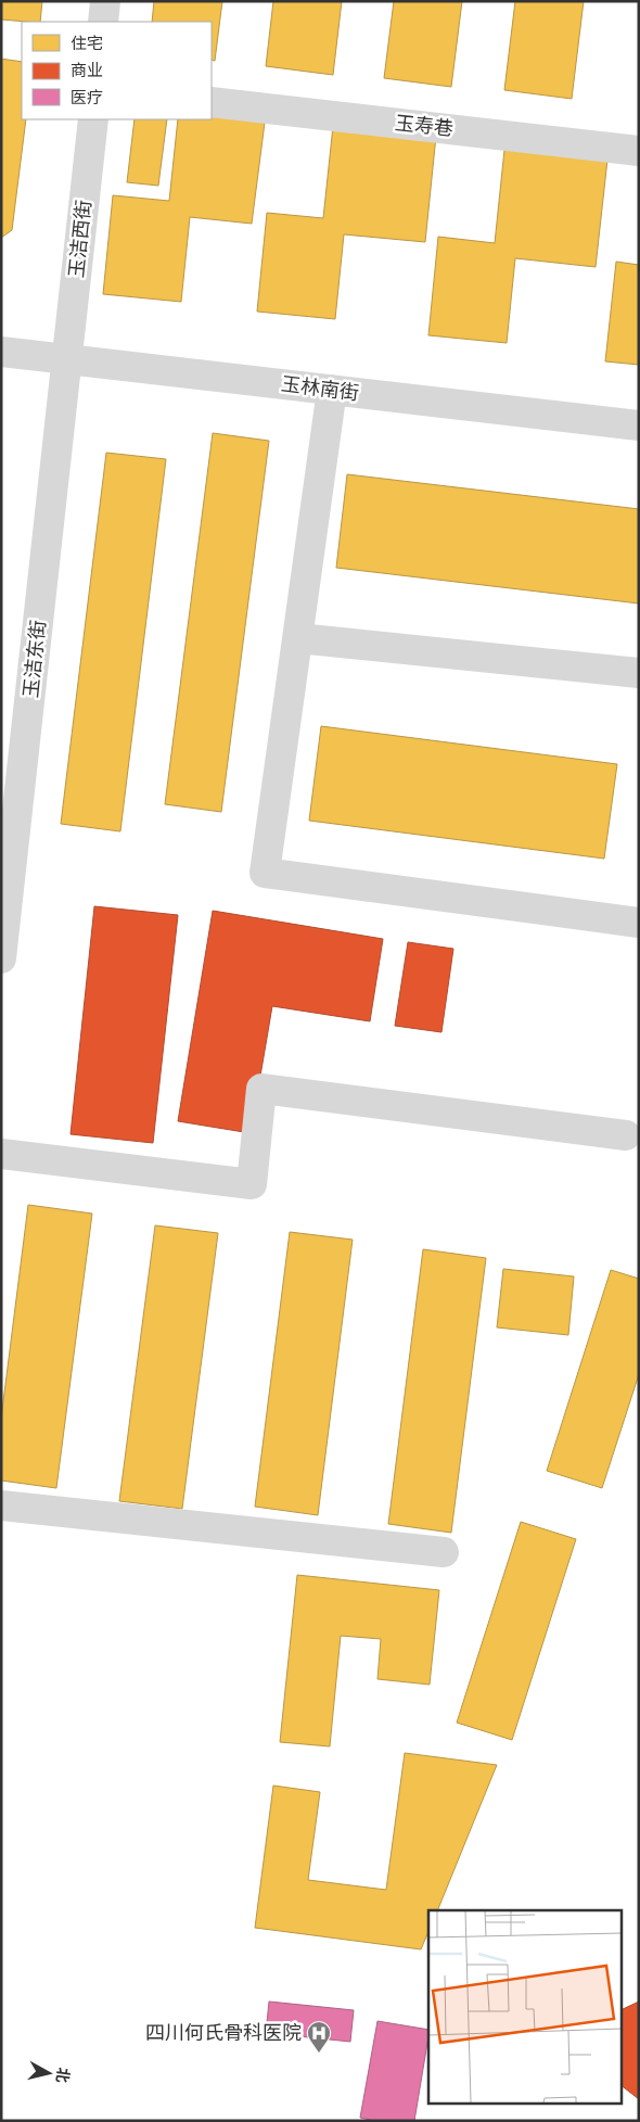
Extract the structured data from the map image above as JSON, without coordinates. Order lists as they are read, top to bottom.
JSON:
{
  "streets": {
    "street": [
      "玉寿巷",
      "玉洁西街",
      "玉林南街",
      "玉洁东街"
    ]
  },
  "crossings": [
    ["玉洁西街", "玉林南街"],
    ["玉洁西街", "玉洁东街"],
    ["玉林南街", "玉洁东街"]
  ],
  "places": {
    "hospital": ["四川何氏骨科医院"]
  },
  "legend": ["住宅", "商业", "医疗"],
  "north": "right"
}
